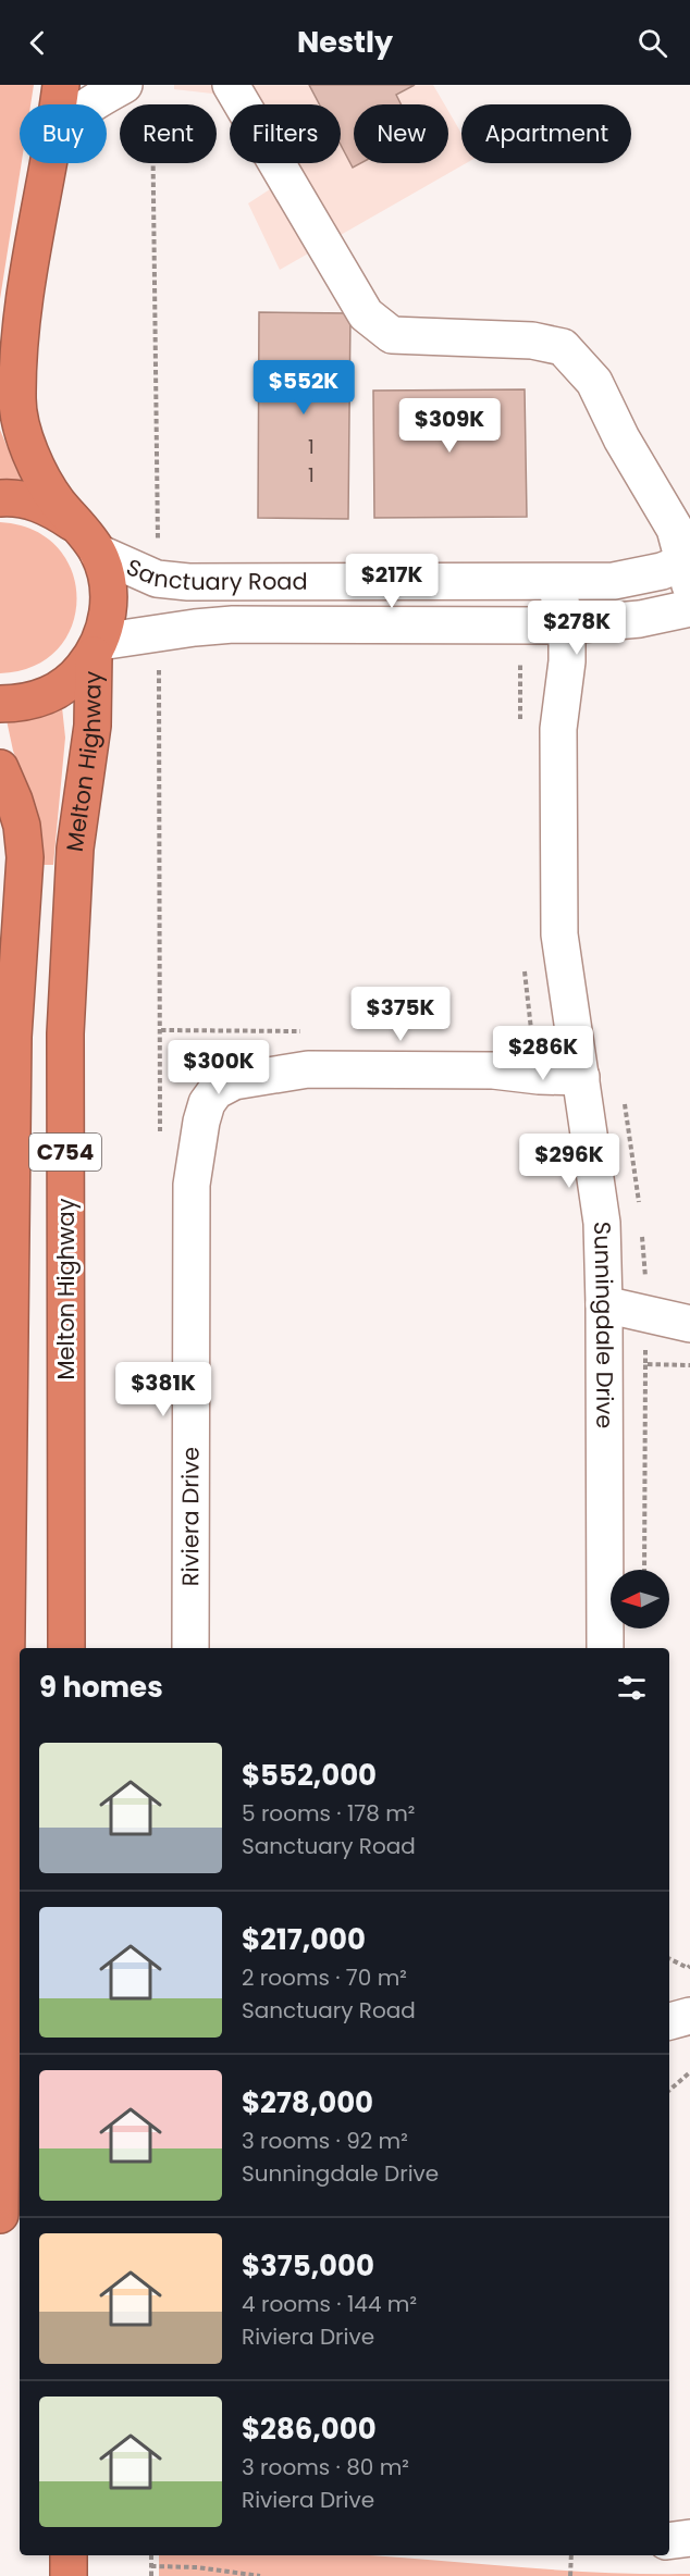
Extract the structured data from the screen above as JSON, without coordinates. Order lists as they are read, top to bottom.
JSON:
{
  "streets": {
    "highway": ["Melton Highway", "C754"],
    "street": ["Sanctuary Road", "Sunningdale Drive", "Riviera Drive"]
  },
  "crossings": [
    ["Sanctuary Road", "Melton Highway"],
    ["Sanctuary Road", "Sunningdale Drive"],
    ["Sunningdale Drive", "Riviera Drive"]
  ],
  "house_numbers": ["1", "1"],
  "north": "left",
  "page": {
    "header": "Nestly",
    "chip": [
      "Buy",
      "Rent",
      "Filters",
      "New",
      "Apartment"
    ],
    "price": [
      "$552K",
      "$309K",
      "$217K",
      "$278K",
      "$375K",
      "$286K",
      "$300K",
      "$296K",
      "$381K"
    ],
    "heading": "9 homes",
    "list": [
      {
        "name": "$552,000",
        "note": "5 rooms · 178 m² · Sanctuary Road"
      },
      {
        "name": "$217,000",
        "note": "2 rooms · 70 m² · Sanctuary Road"
      },
      {
        "name": "$278,000",
        "note": "3 rooms · 92 m² · Sunningdale Drive"
      },
      {
        "name": "$375,000",
        "note": "4 rooms · 144 m² · Riviera Drive"
      },
      {
        "name": "$286,000",
        "note": "3 rooms · 80 m² · Riviera Drive"
      }
    ]
  }
}
